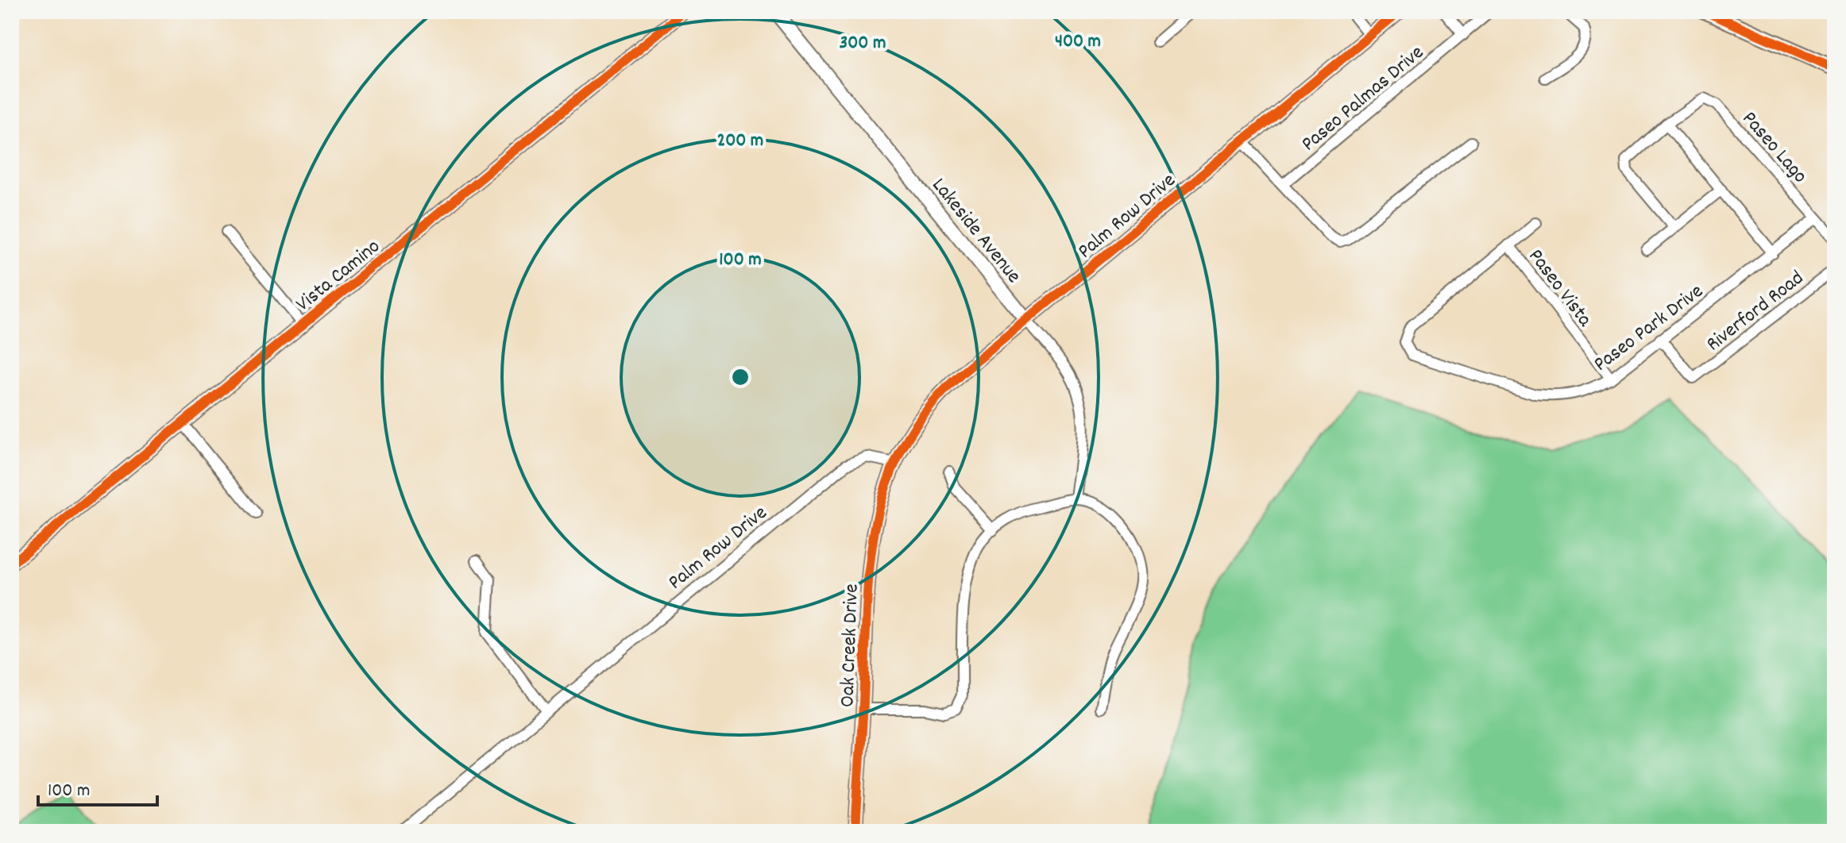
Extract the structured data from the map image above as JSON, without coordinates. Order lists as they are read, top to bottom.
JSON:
{
  "streets": {
    "street": [
      "Paseo Palmas Drive",
      "Paseo Lago",
      "Palm Row Drive",
      "Lakeside Avenue",
      "Vista Camino",
      "Paseo Vista",
      "Riverford Road",
      "Paseo Park Drive",
      "Oak Creek Drive"
    ]
  },
  "crossings": [
    ["Paseo Lago", "Paseo Park Drive"],
    ["Palm Row Drive", "Lakeside Avenue"],
    ["Palm Row Drive", "Oak Creek Drive"],
    ["Paseo Vista", "Paseo Park Drive"],
    ["Riverford Road", "Paseo Park Drive"]
  ],
  "scale_bar": "100 m",
  "rings": [
    "400 m",
    "300 m",
    "200 m",
    "100 m"
  ]
}
